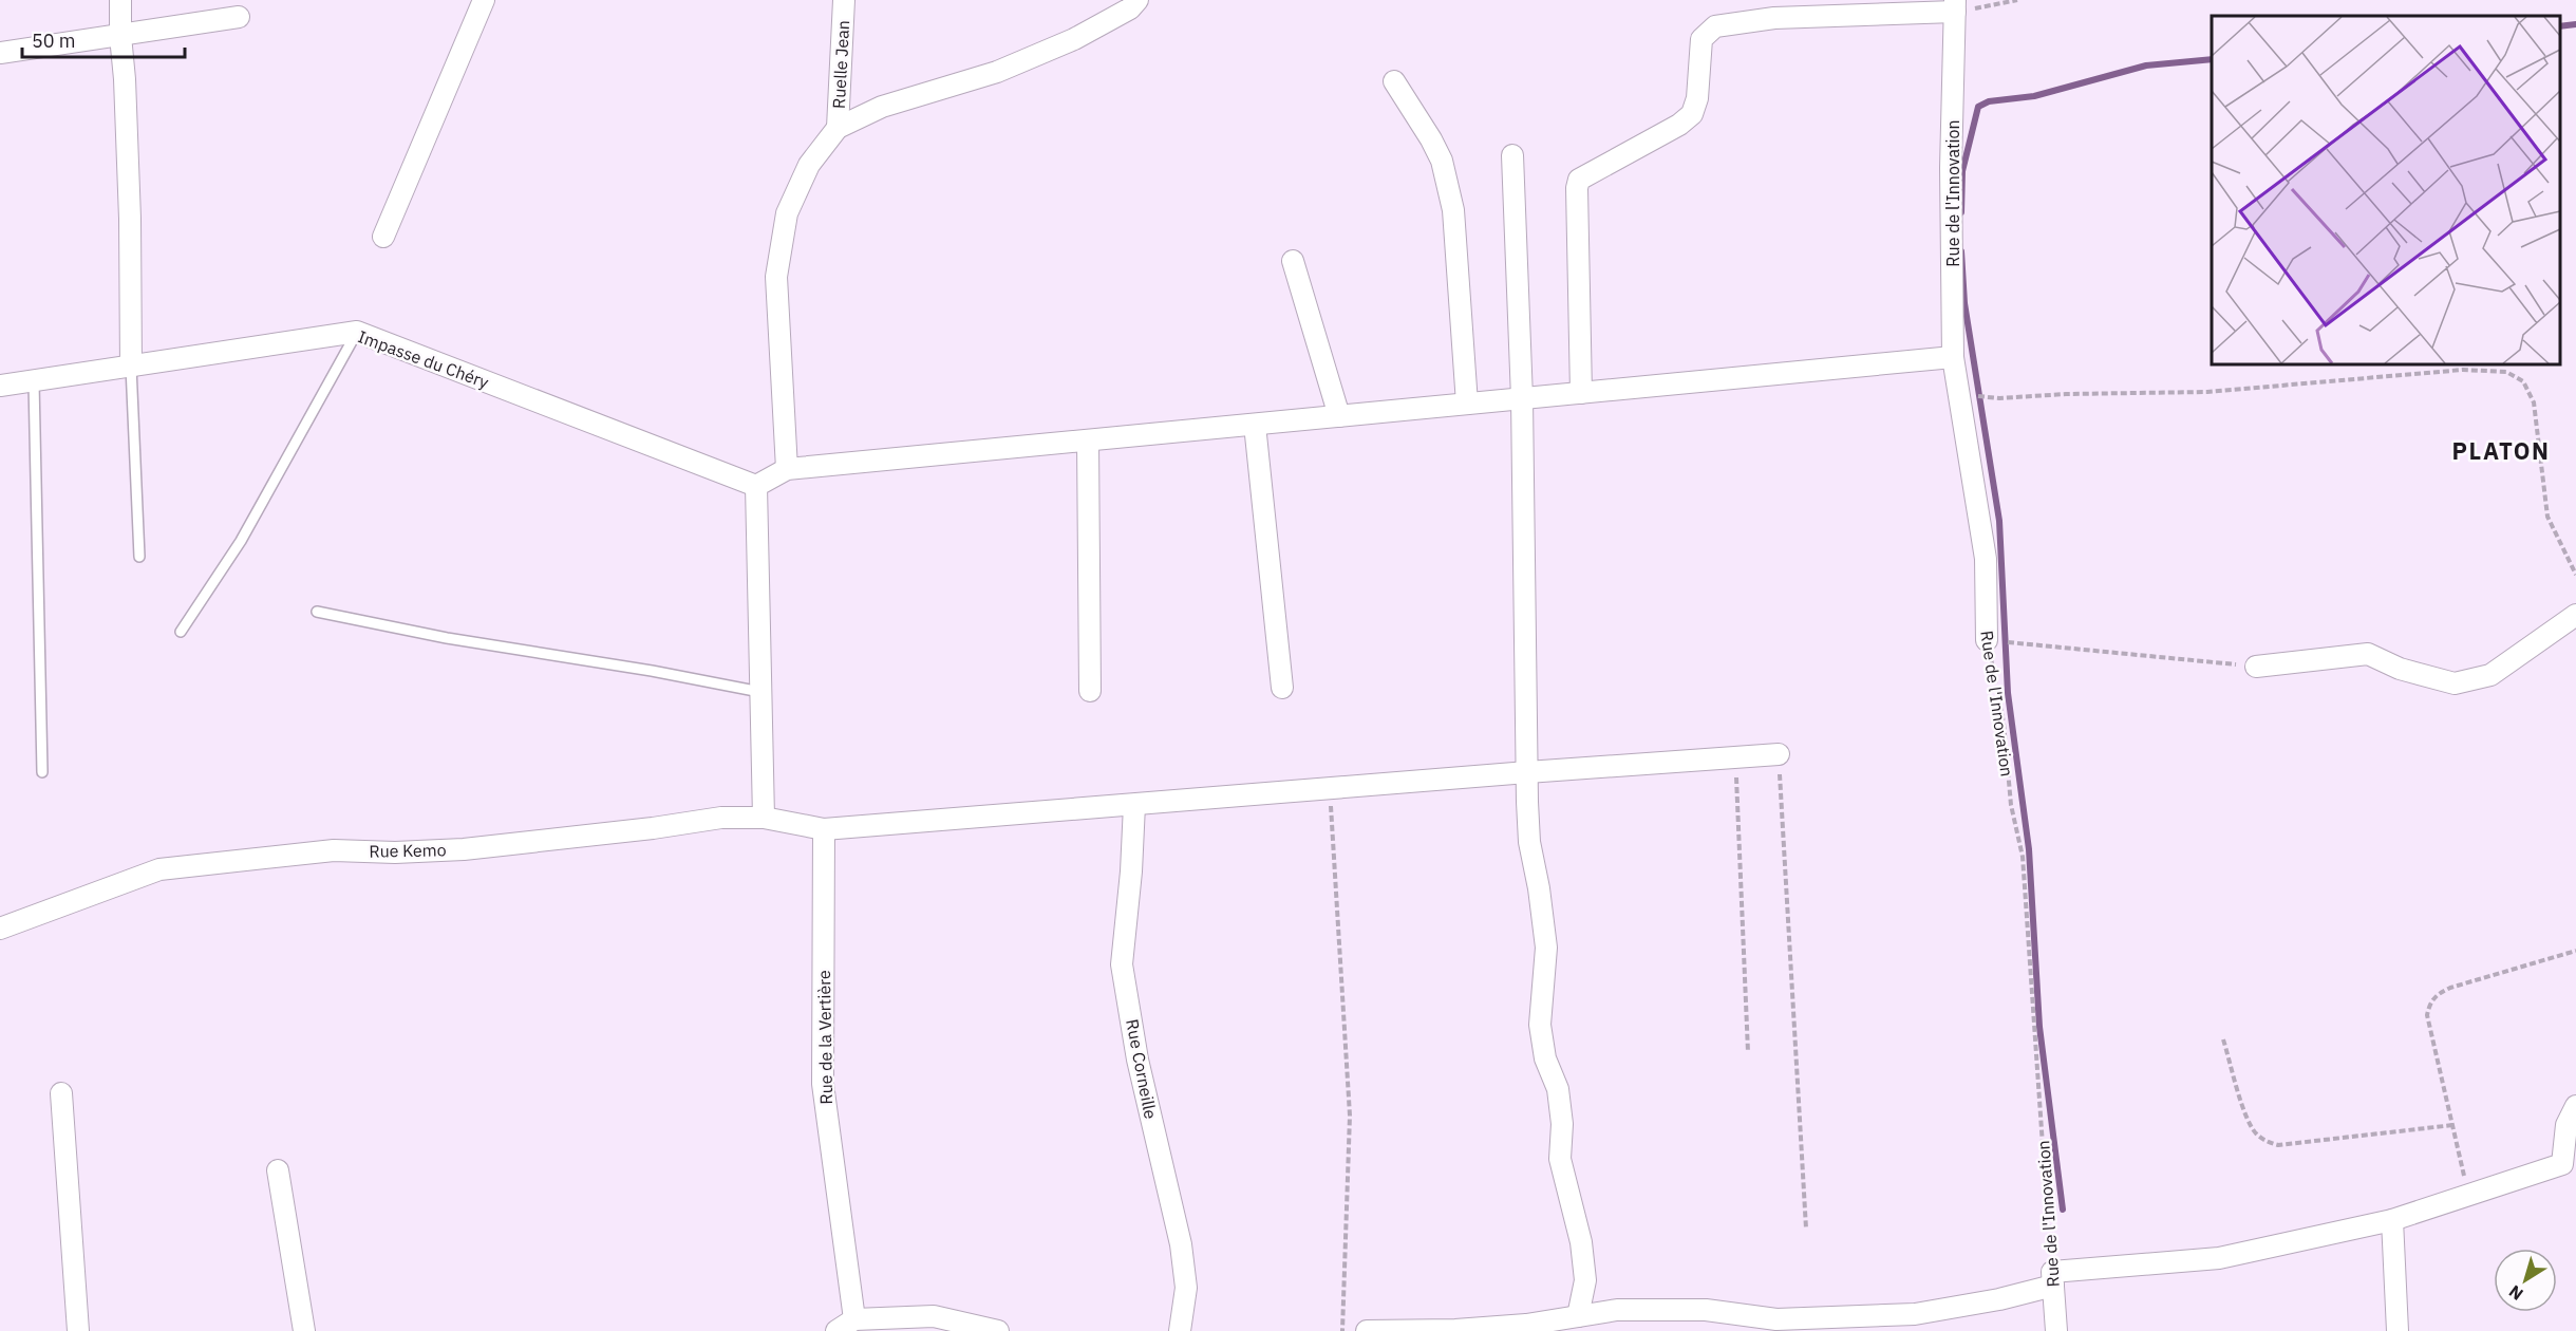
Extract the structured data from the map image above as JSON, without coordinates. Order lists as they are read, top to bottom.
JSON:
{
  "streets": {
    "street": [
      "Ruelle Jean",
      "Rue de l'Innovation",
      "Impasse du Chéry",
      "Rue Kemo",
      "Rue de la Vertière",
      "Rue Corneille"
    ]
  },
  "crossings": [
    ["Rue Kemo", "Rue de la Vertière"],
    ["Rue Kemo", "Rue Corneille"]
  ],
  "districts": ["PLATON"],
  "scale_bar": "50 m",
  "north": "bottom left"
}
